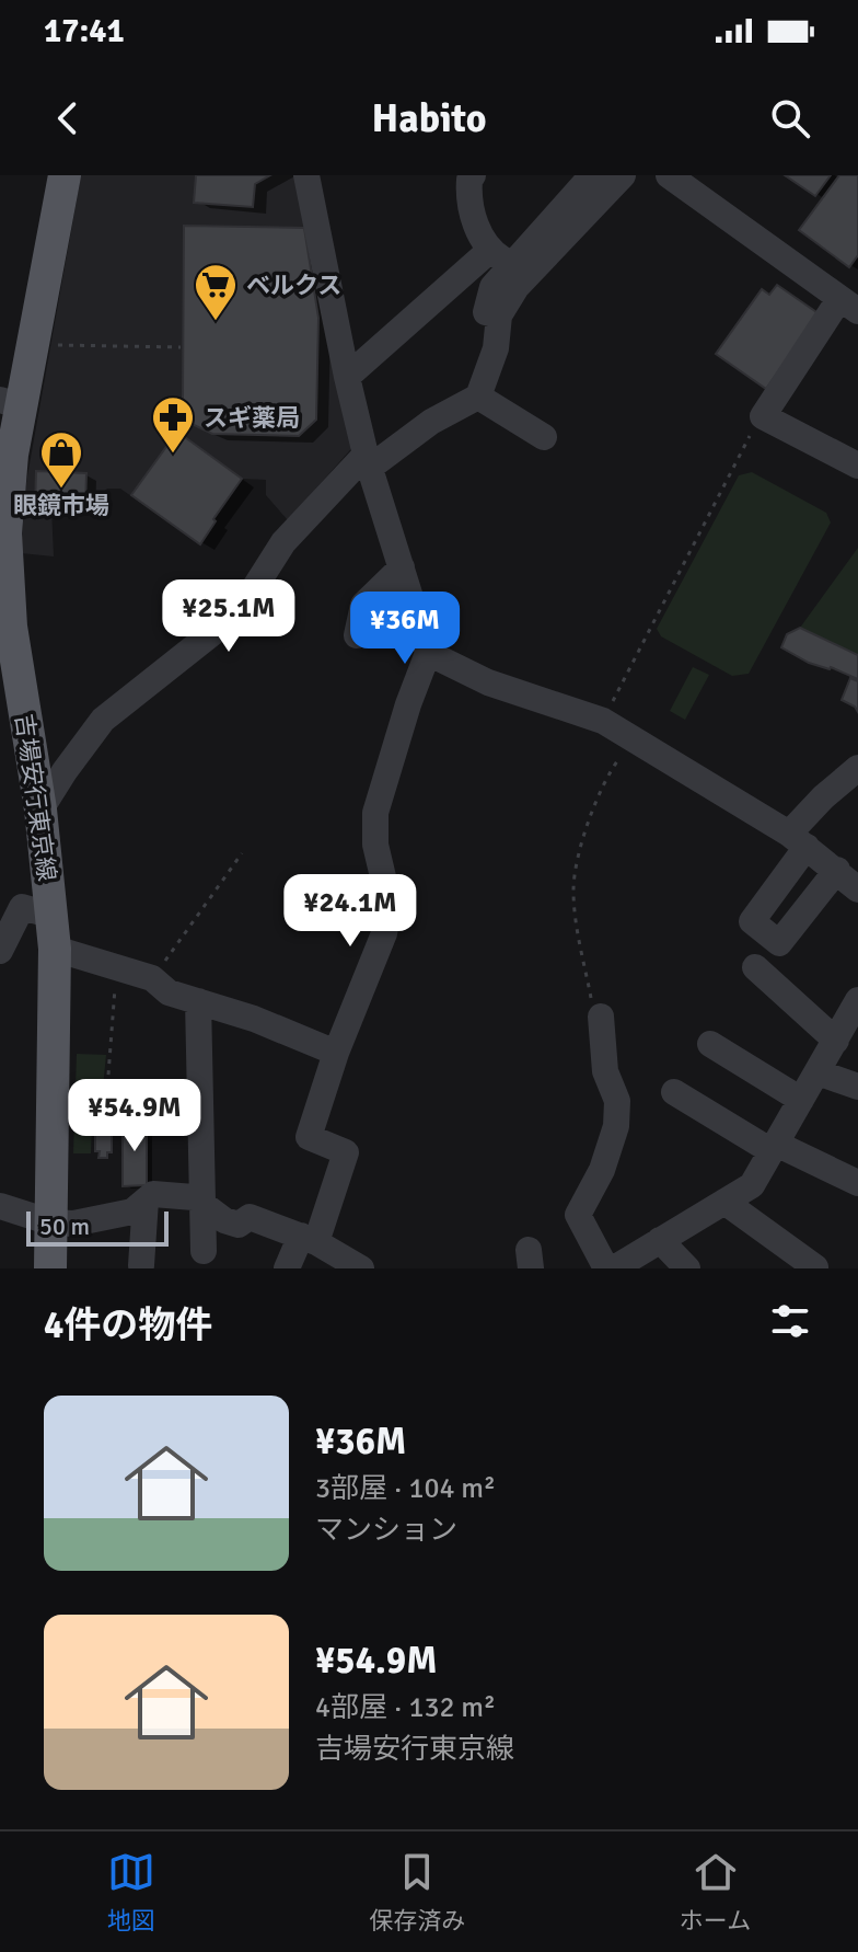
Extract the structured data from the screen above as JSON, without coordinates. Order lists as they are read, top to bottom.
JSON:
{
  "streets": {
    "main road": ["吉場安行東京線"]
  },
  "places": {
    "supermarket": ["ベルクス"],
    "pharmacy": ["スギ薬局"],
    "shop": ["眼鏡市場"]
  },
  "scale_bar": "50 m",
  "page": {
    "status": "17:41",
    "header": "Habito",
    "price": [
      "¥25.1M",
      "¥36M",
      "¥24.1M",
      "¥54.9M"
    ],
    "scale": "50 m",
    "heading": "4件の物件",
    "list": [
      {
        "name": "¥36M",
        "note": "3部屋 · 104 m² · マンション"
      },
      {
        "name": "¥54.9M",
        "note": "4部屋 · 132 m² · 吉場安行東京線"
      }
    ],
    "tabs": ["地図", "保存済み", "ホーム"]
  }
}
